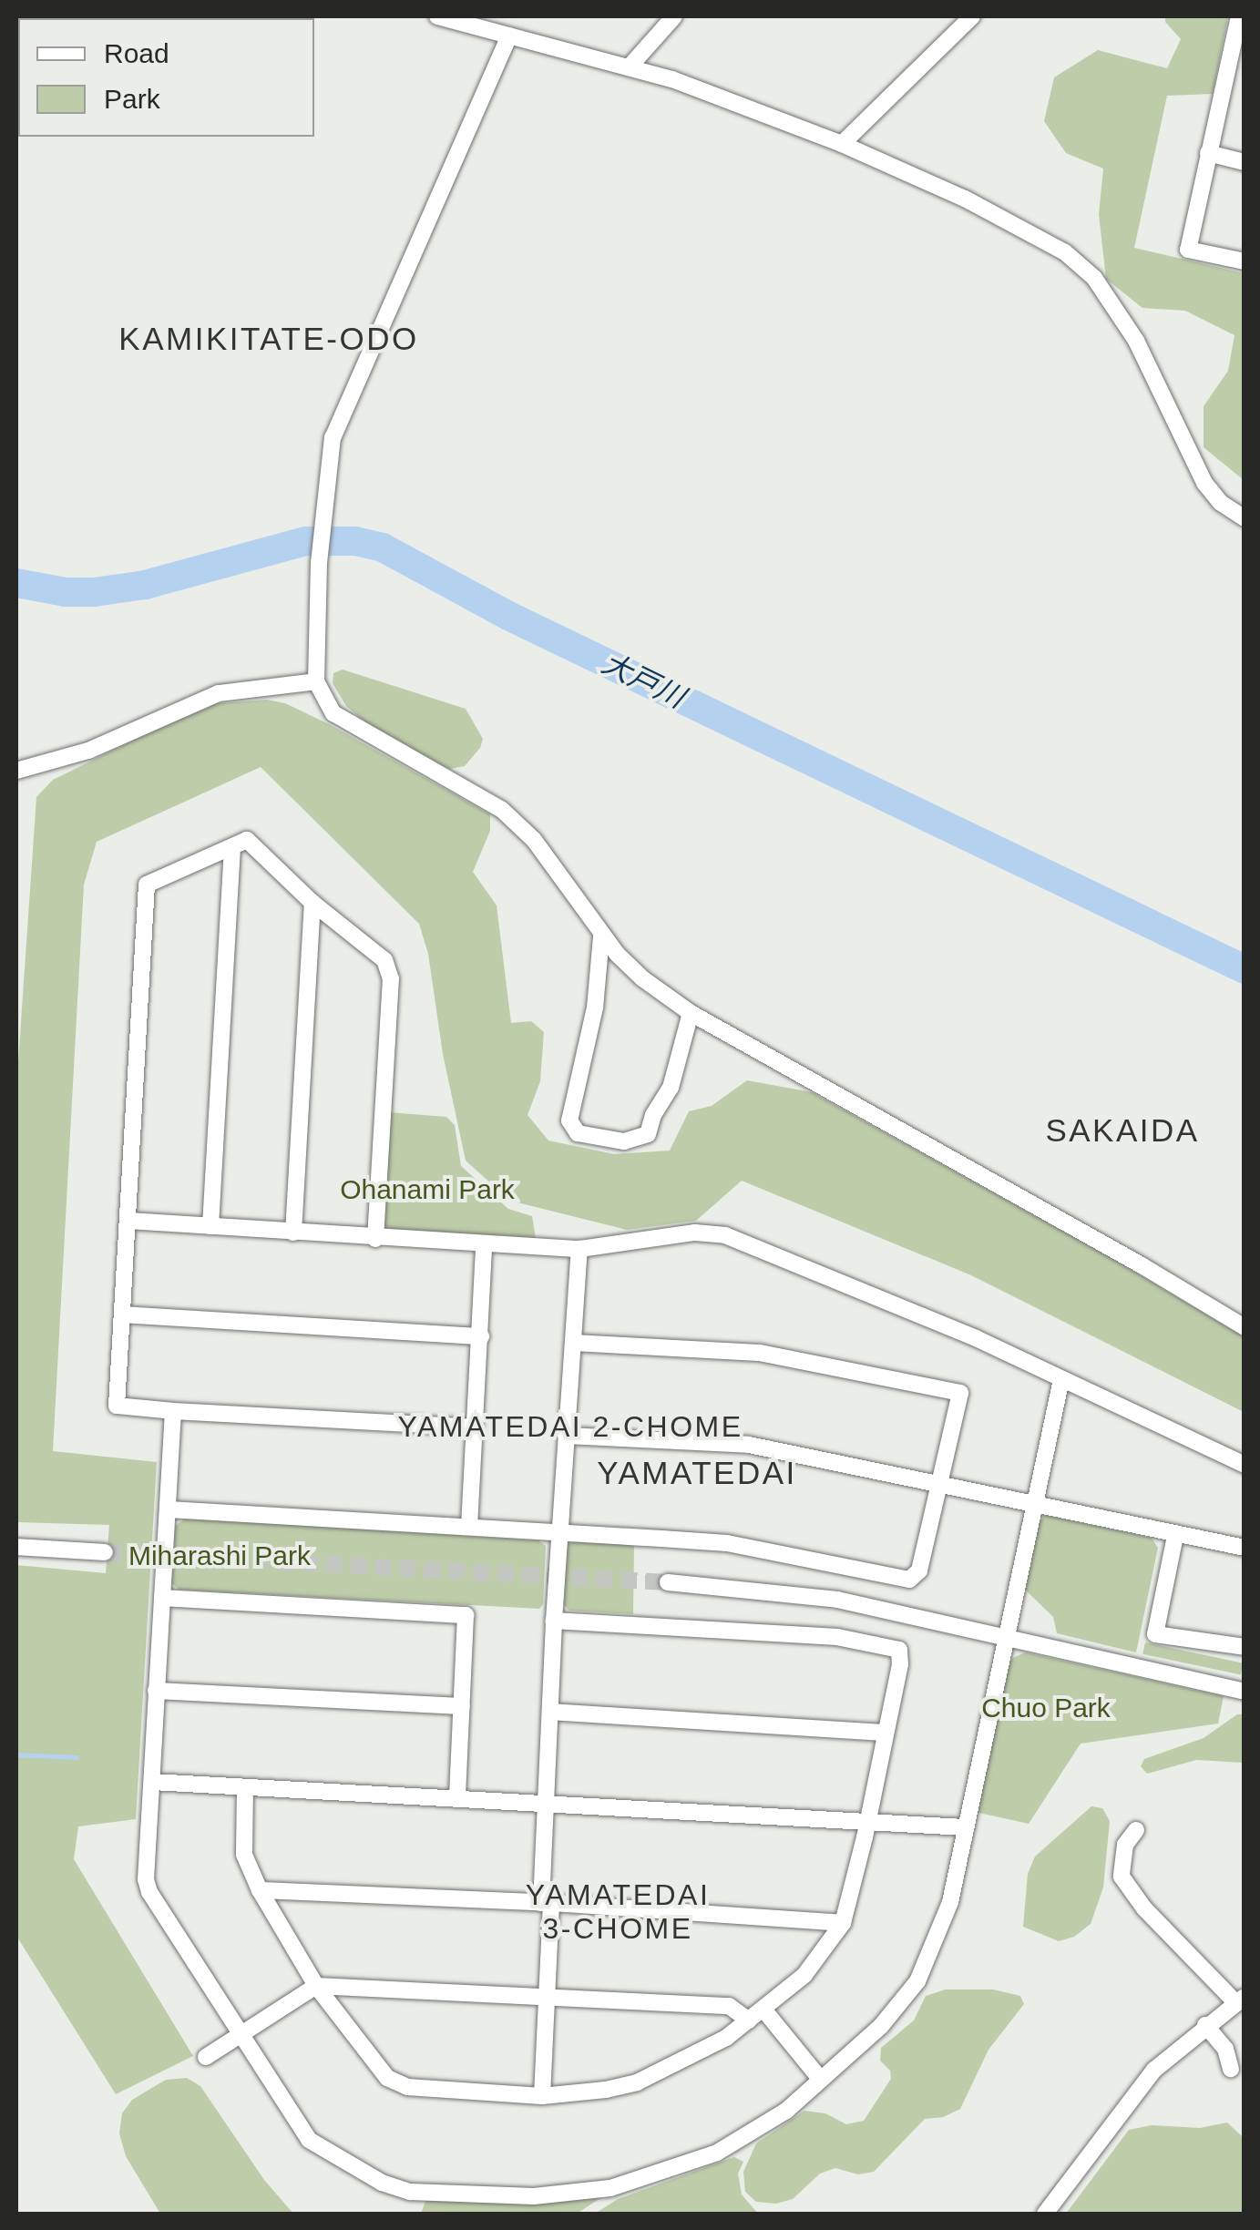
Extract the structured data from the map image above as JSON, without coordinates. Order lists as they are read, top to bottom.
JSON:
{
  "districts": [
    "KAMIKITATE-ODO",
    "SAKAIDA",
    "YAMATEDAI 2-CHOME",
    "YAMATEDAI",
    "YAMATEDAI 3-CHOME"
  ],
  "water": ["大戸川"],
  "parks": ["Ohanami Park", "Miharashi Park", "Chuo Park"],
  "legend": ["Road", "Park"]
}
